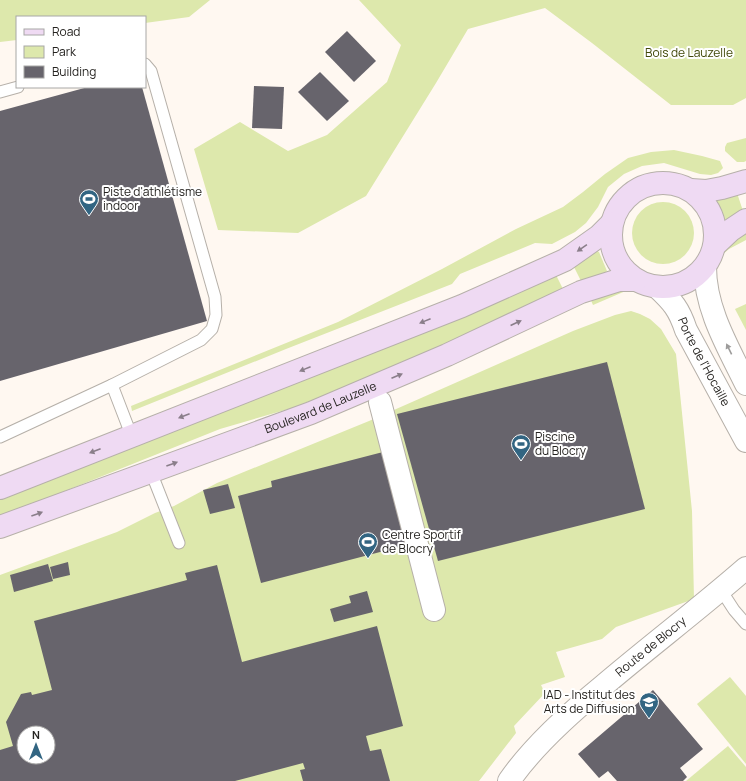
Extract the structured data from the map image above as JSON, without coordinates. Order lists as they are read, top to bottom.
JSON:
{
  "streets": {
    "main road": ["Boulevard de Lauzelle"],
    "street": ["Porte de l'Hocaille", "Route de Blocry"]
  },
  "crossings": [
    ["Porte de l'Hocaille", "Boulevard de Lauzelle"]
  ],
  "parks": ["Bois de Lauzelle"],
  "places": {
    "sports": ["Piste d'athlétisme indoor", "Piscine du Blocry", "Centre Sportif de Blocry"],
    "school or university": ["IAD - Institut des Arts de Diffusion"]
  },
  "legend": ["Road", "Park", "Building"],
  "north": "top"
}
